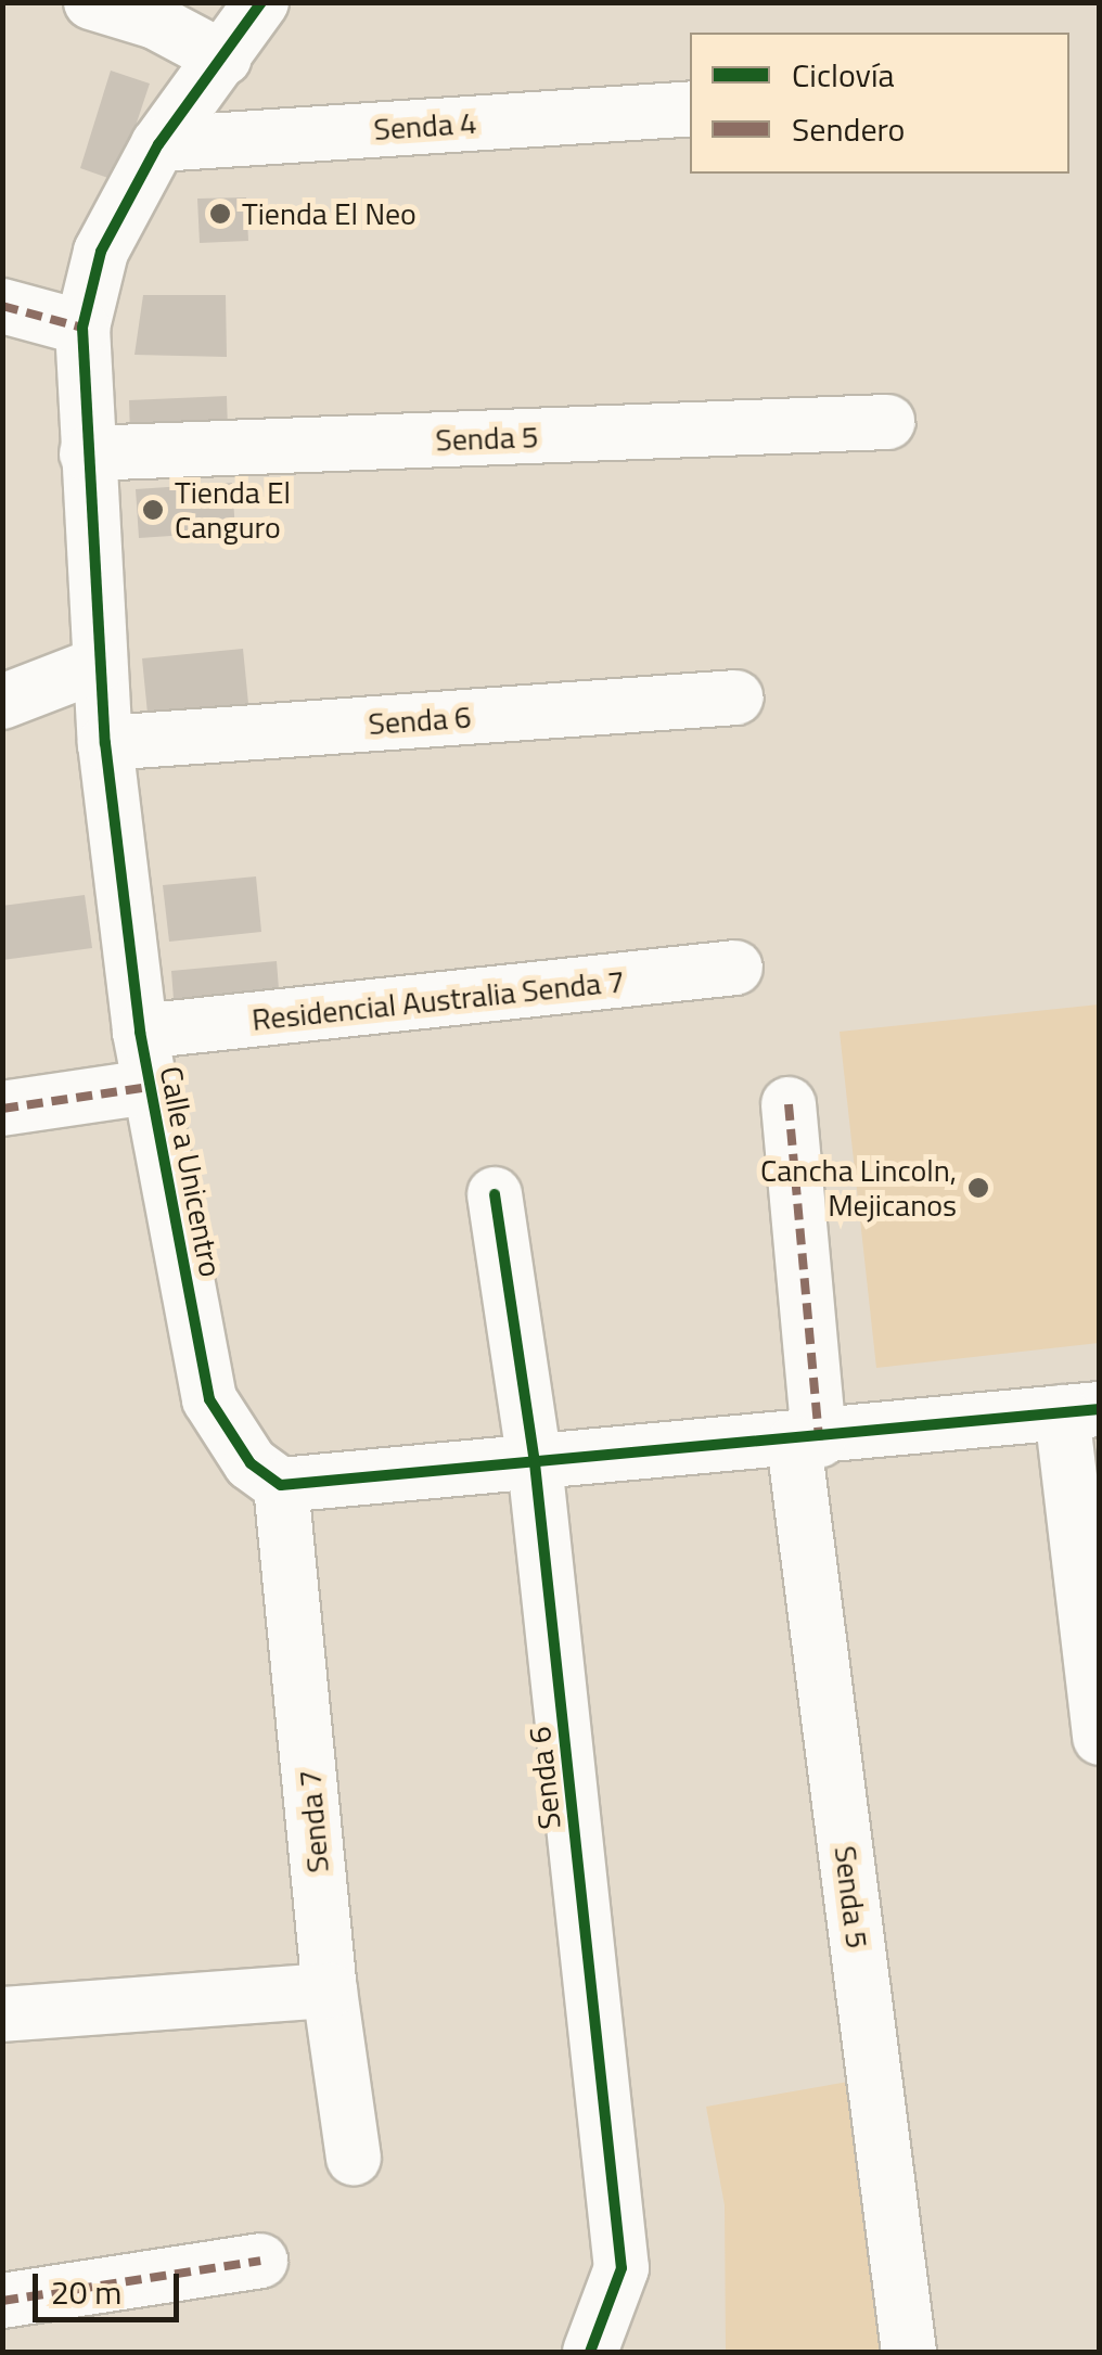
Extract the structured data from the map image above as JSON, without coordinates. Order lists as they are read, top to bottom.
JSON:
{
  "streets": {
    "street": [
      "Senda 4",
      "Senda 5",
      "Senda 6",
      "Residencial Australia Senda 7",
      "Calle a Unicentro",
      "Senda 7"
    ]
  },
  "crossings": [
    ["Senda 4", "Calle a Unicentro"],
    ["Senda 5", "Calle a Unicentro"],
    ["Senda 6", "Calle a Unicentro"],
    ["Residencial Australia Senda 7", "Calle a Unicentro"],
    ["Calle a Unicentro", "Senda 7"]
  ],
  "places": ["Tienda El Neo", "Tienda El Canguro", "Cancha Lincoln, Mejicanos"],
  "legend": ["Ciclovía", "Sendero"],
  "scale_bar": "20 m"
}
